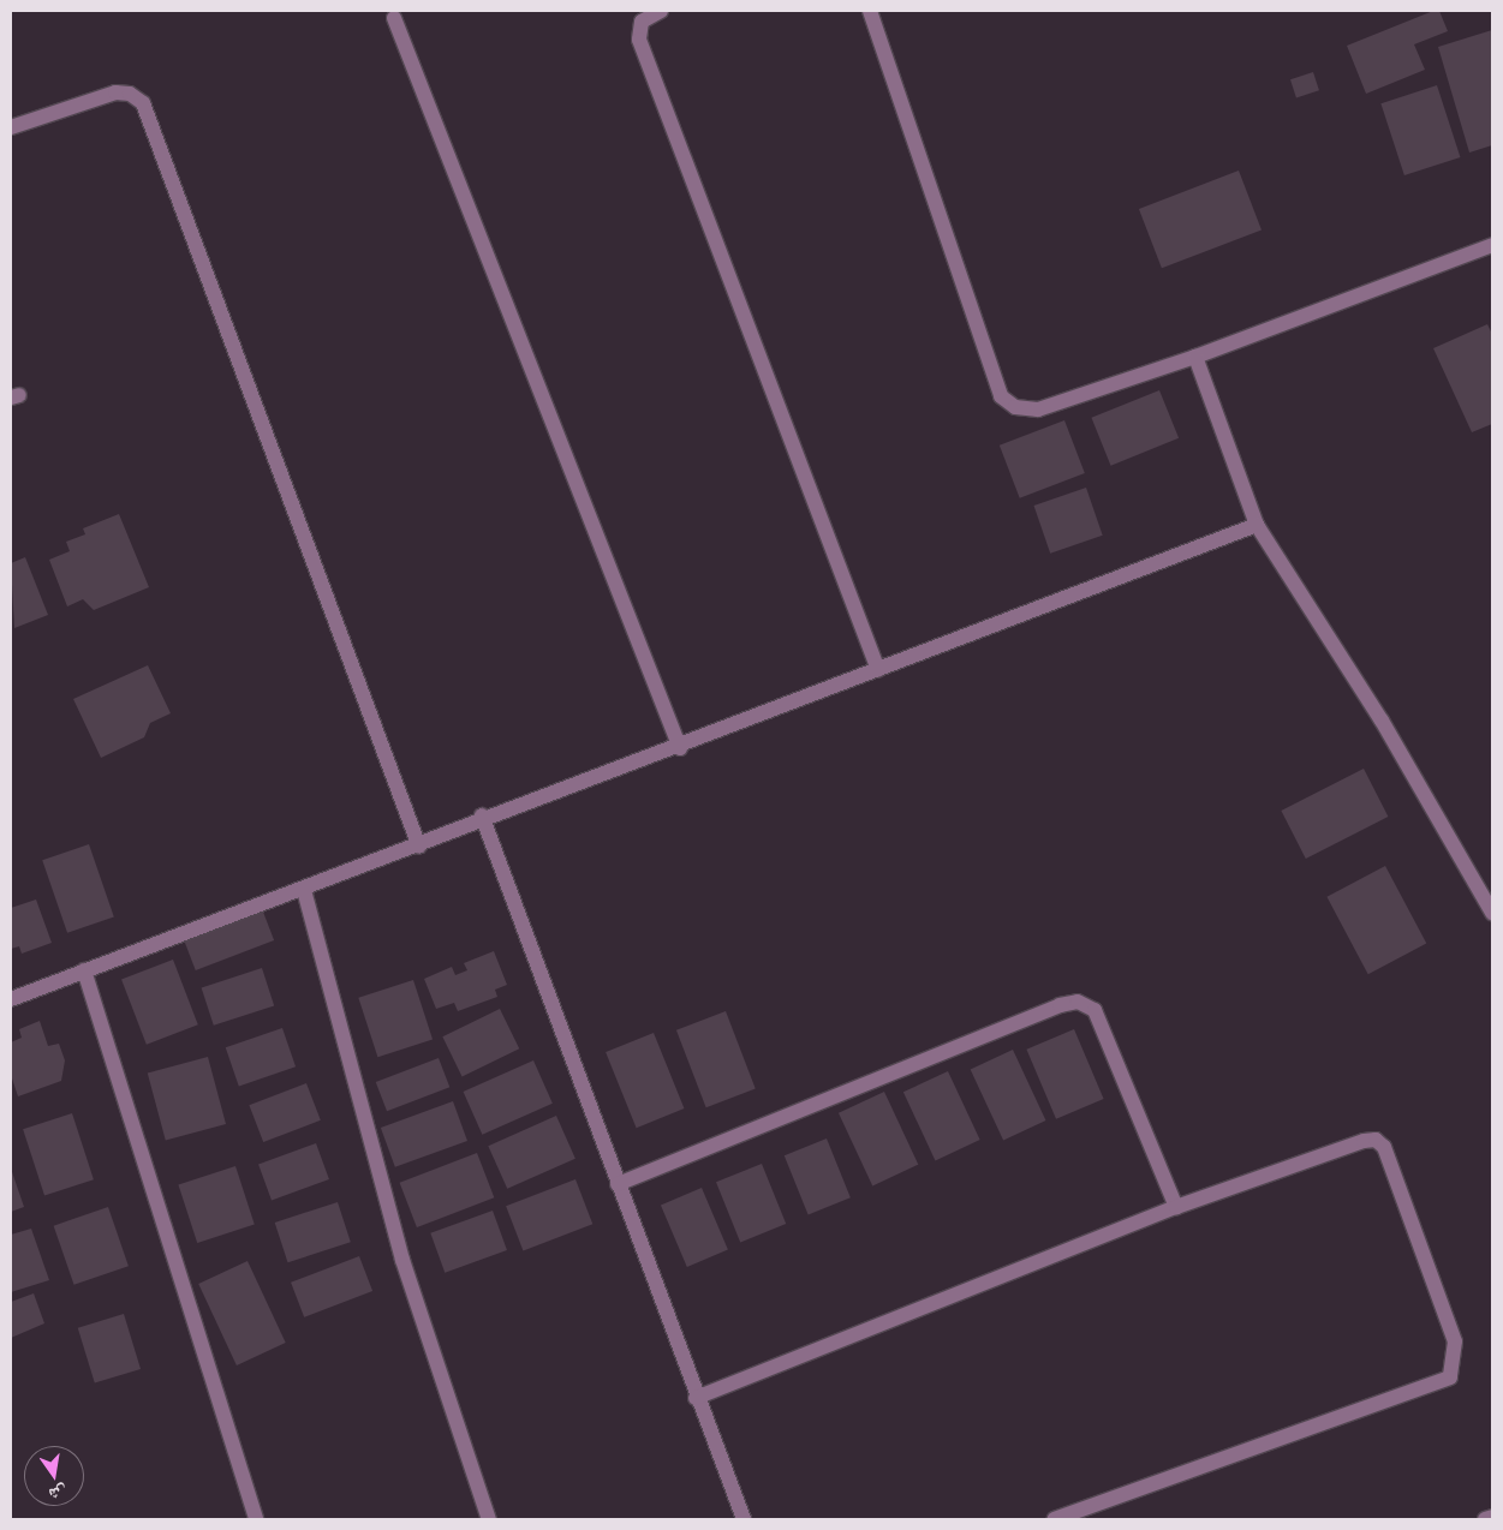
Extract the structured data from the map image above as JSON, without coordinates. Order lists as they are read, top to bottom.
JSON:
{
  "north": "bottom"
}
